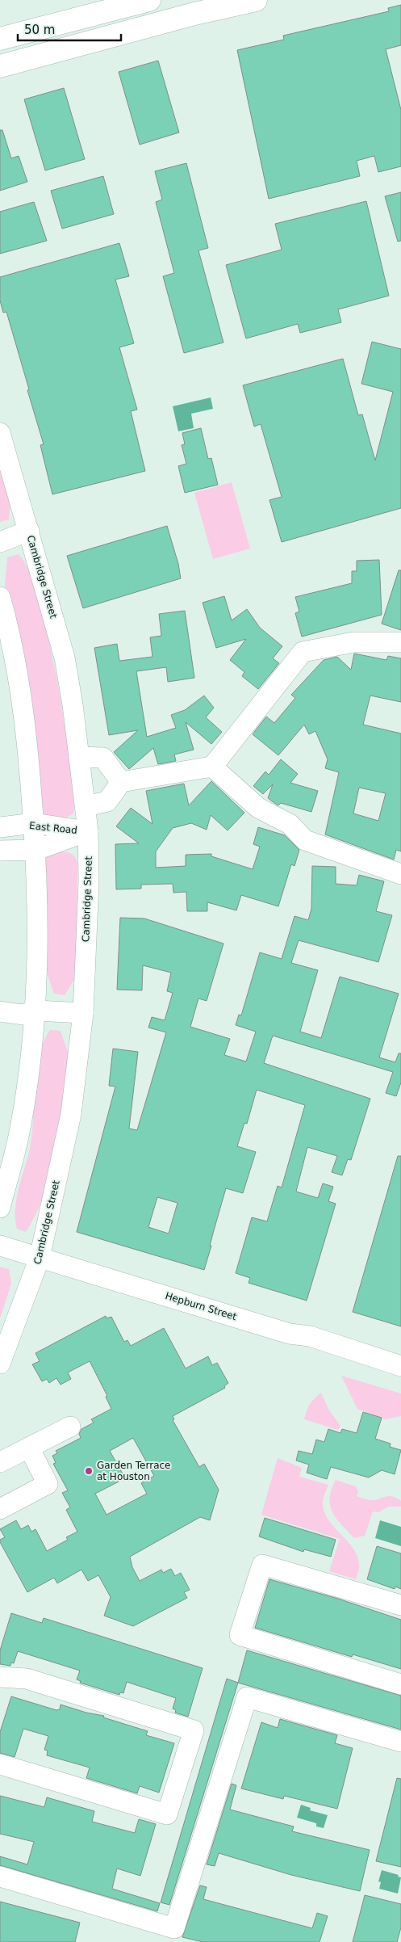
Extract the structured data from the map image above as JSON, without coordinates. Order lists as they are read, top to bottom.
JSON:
{
  "streets": {
    "street": ["Cambridge Street", "East Road", "Hepburn Street"]
  },
  "crossings": [
    ["Cambridge Street", "East Road"],
    ["Cambridge Street", "Hepburn Street"]
  ],
  "places": ["Garden Terrace at Houston"],
  "scale_bar": "50 m"
}
